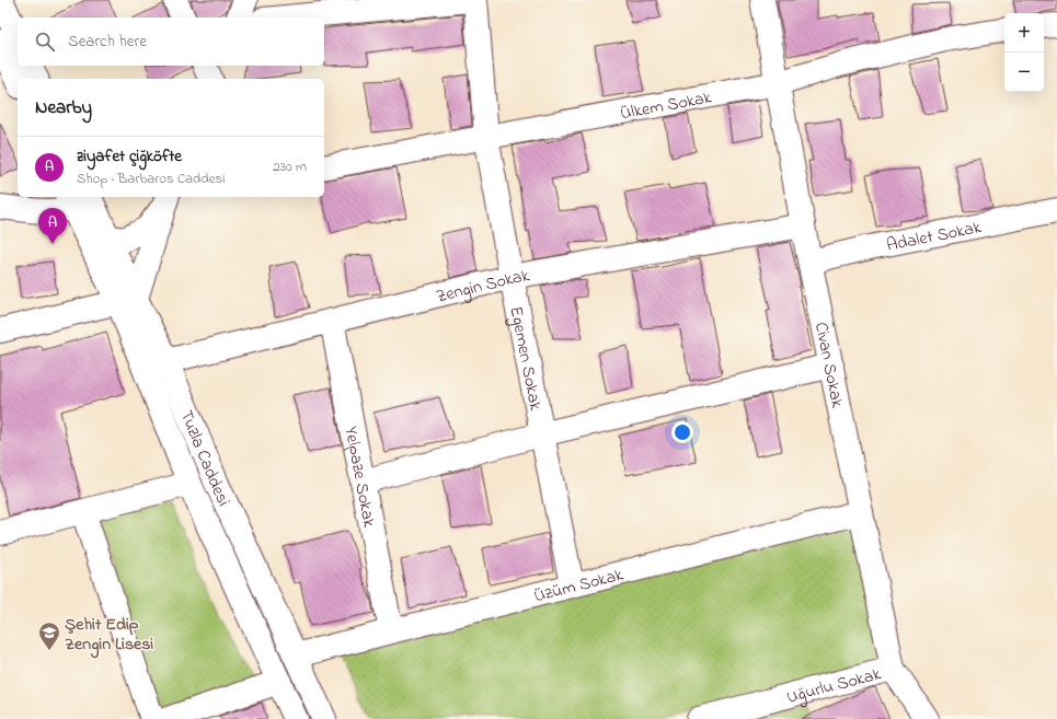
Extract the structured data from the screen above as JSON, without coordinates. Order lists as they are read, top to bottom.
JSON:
{
  "streets": {
    "street": [
      "Ülkem Sokak",
      "Adalet Sokak",
      "Zengin Sokak",
      "Egemen Sokak",
      "Civan Sokak",
      "Tuzla Caddesi",
      "Yelpaze Sokak",
      "Üzüm Sokak",
      "Uğurlu Sokak"
    ]
  },
  "crossings": [
    ["Ülkem Sokak", "Egemen Sokak"],
    ["Ülkem Sokak", "Civan Sokak"],
    ["Adalet Sokak", "Civan Sokak"],
    ["Zengin Sokak", "Egemen Sokak"],
    ["Zengin Sokak", "Civan Sokak"],
    ["Zengin Sokak", "Tuzla Caddesi"],
    ["Zengin Sokak", "Yelpaze Sokak"],
    ["Egemen Sokak", "Üzüm Sokak"],
    ["Civan Sokak", "Üzüm Sokak"],
    ["Civan Sokak", "Uğurlu Sokak"],
    ["Tuzla Caddesi", "Üzüm Sokak"],
    ["Yelpaze Sokak", "Üzüm Sokak"]
  ],
  "places": {
    "school or university": ["Şehit Edip Zengin Lisesi"]
  },
  "page": {
    "map_buttons": ["+", "−"],
    "search": "Search here",
    "heading": "Nearby",
    "list": [
      {
        "mark": "A",
        "name": "ziyafet çiğköfte",
        "note": "Shop · Barbaros Caddesi",
        "value": "230 m"
      }
    ],
    "pins": "A"
  }
}
